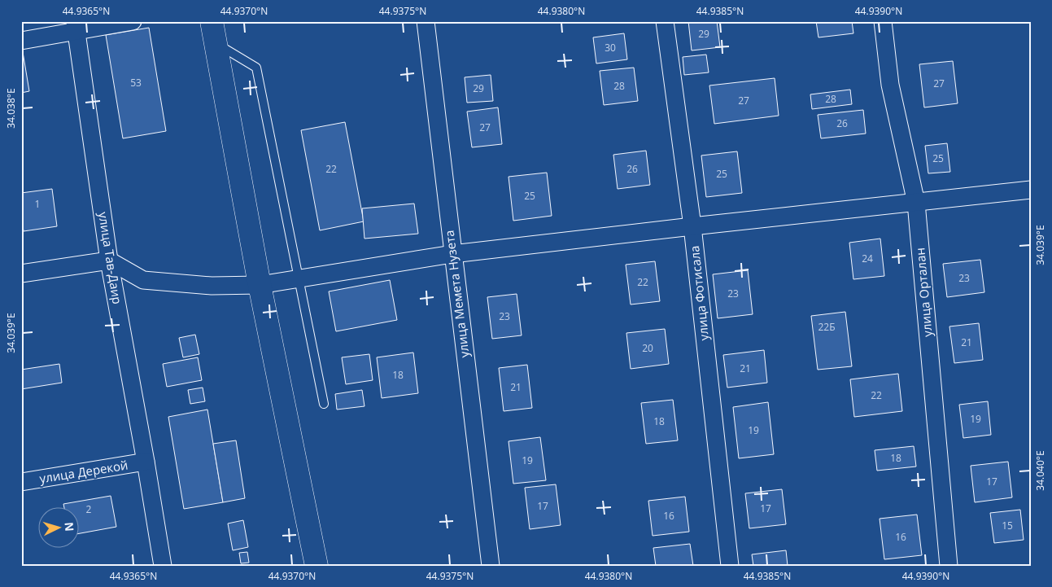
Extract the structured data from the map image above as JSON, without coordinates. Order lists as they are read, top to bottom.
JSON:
{
  "streets": {
    "street": [
      "улица Тав-Даир",
      "улица Орталан",
      "улица Фотисала",
      "улица Мемета Нузета",
      "улица Дерекой"
    ]
  },
  "crossings": [
    ["улица Тав-Даир", "улица Дерекой"]
  ],
  "house_numbers": [
    "29",
    "30",
    "53",
    "27",
    "28",
    "29",
    "28",
    "27",
    "26",
    "27",
    "25",
    "22",
    "26",
    "25",
    "25",
    "1",
    "24",
    "23",
    "22",
    "23",
    "23",
    "22Б",
    "21",
    "20",
    "21",
    "18",
    "21",
    "22",
    "19",
    "18",
    "19",
    "18",
    "19",
    "17",
    "17",
    "17",
    "2",
    "16",
    "15",
    "16"
  ],
  "north": "right",
  "coordinates": [
    "44.9365°N",
    "44.9370°N",
    "44.9375°N",
    "44.9380°N",
    "44.9385°N",
    "44.9390°N",
    "34.038°E",
    "34.039°E",
    "34.040°E"
  ]
}
